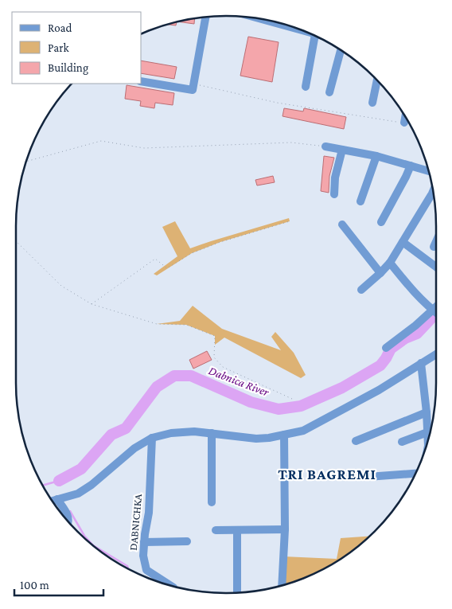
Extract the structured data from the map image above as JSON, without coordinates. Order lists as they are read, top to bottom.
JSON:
{
  "streets": {
    "street": ["DABNICHKA"]
  },
  "districts": ["TRI BAGREMI"],
  "water": ["Dabnica River"],
  "legend": ["Road", "Park", "Building"],
  "scale_bar": "100 m"
}
